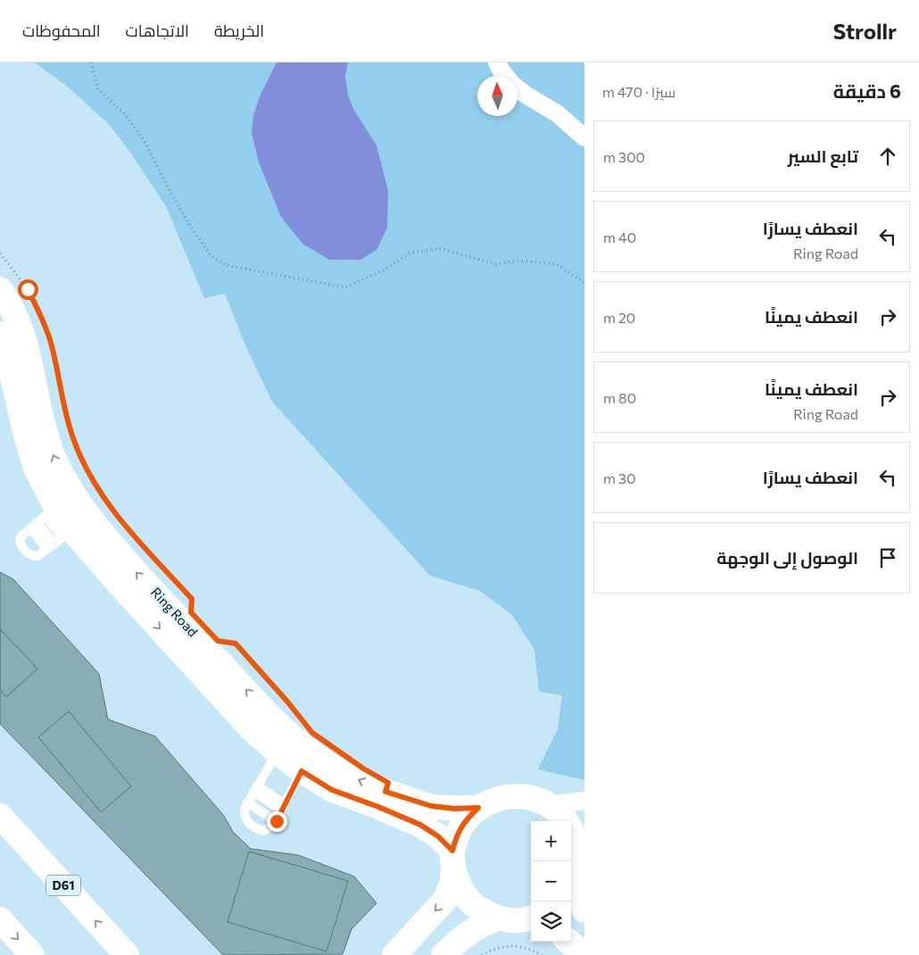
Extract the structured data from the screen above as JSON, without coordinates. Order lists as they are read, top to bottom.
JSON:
{
  "streets": {
    "street": ["Ring Road", "D61"]
  },
  "north": "top",
  "page": {
    "header": "Strollr",
    "nav": ["الخريطة", "الاتجاهات", "المحفوظات"],
    "heading": ["6 دقيقة", "سيرًا · 470 m"],
    "list": [
      ["تابع السير", "300 m"],
      ["انعطف يسارًا", "Ring Road", "40 m"],
      ["انعطف يمينًا", "20 m"],
      ["انعطف يمينًا", "Ring Road", "80 m"],
      ["انعطف يسارًا", "30 m"],
      "الوصول إلى الوجهة"
    ],
    "map_buttons": ["+", "−"]
  }
}
